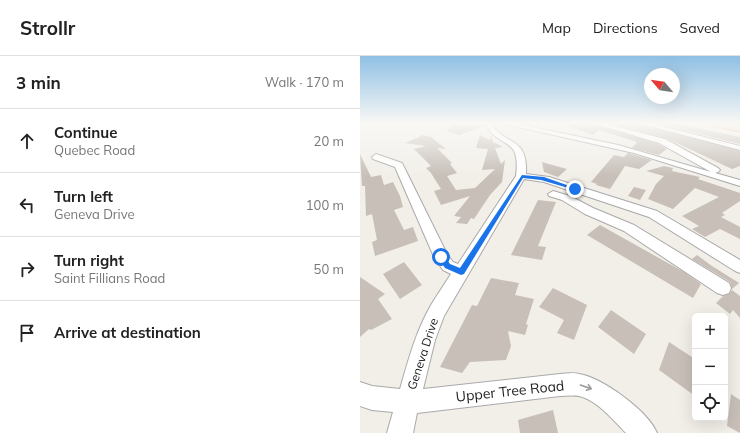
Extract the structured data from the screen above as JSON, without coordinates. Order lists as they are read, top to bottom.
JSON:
{
  "streets": {
    "street": ["Geneva Drive", "Upper Tree Road"]
  },
  "crossings": [
    ["Geneva Drive", "Upper Tree Road"]
  ],
  "one_way": ["Upper Tree Road"],
  "north": "top left",
  "page": {
    "header": "Strollr",
    "nav": ["Map", "Directions", "Saved"],
    "heading": ["3 min", "Walk · 170 m"],
    "list": [
      ["Continue", "Quebec Road", "20 m"],
      ["Turn left", "Geneva Drive", "100 m"],
      ["Turn right", "Saint Fillians Road", "50 m"],
      "Arrive at destination"
    ],
    "map_buttons": ["+", "−"]
  }
}
